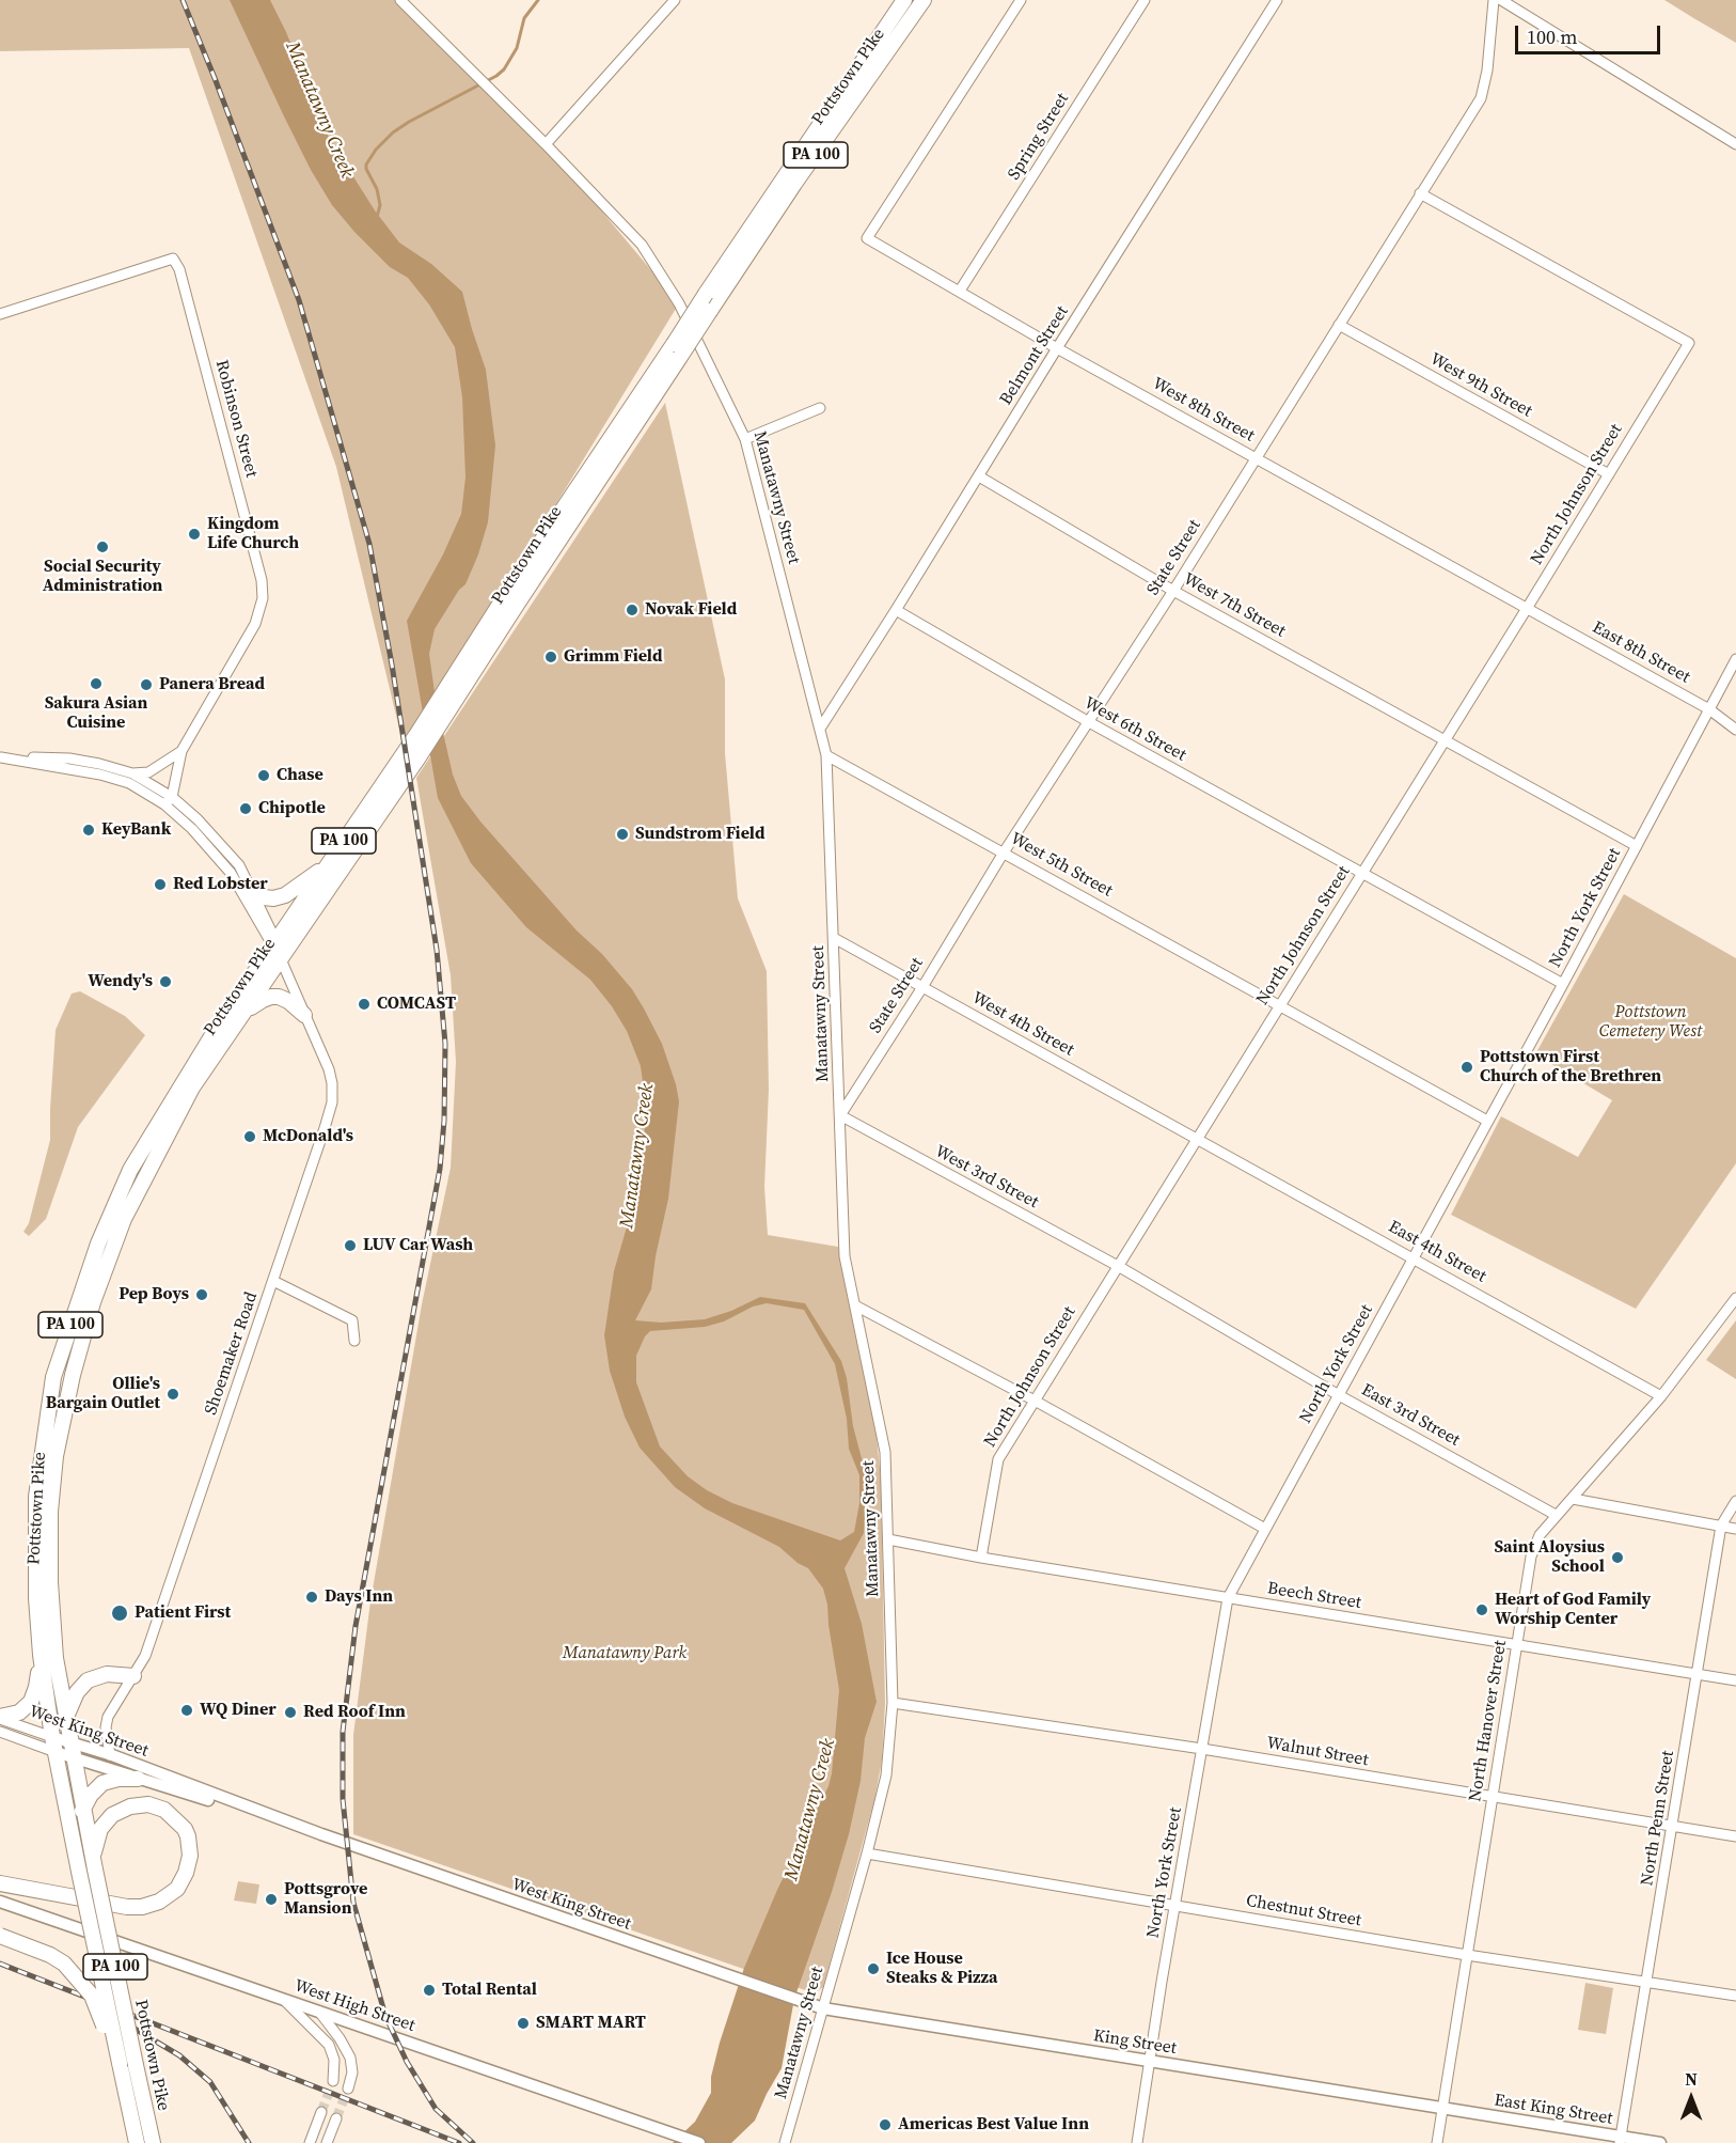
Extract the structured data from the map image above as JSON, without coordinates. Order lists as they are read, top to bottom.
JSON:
{
  "streets": {
    "highway": ["Pottstown Pike", "PA 100"],
    "main road": [
      "West King Street",
      "West High Street",
      "King Street",
      "East King Street"
    ],
    "street": [
      "Spring Street",
      "Belmont Street",
      "West 9th Street",
      "West 8th Street",
      "Robinson Street",
      "North Johnson Street",
      "Manatawny Street",
      "State Street",
      "West 7th Street",
      "East 8th Street",
      "West 6th Street",
      "West 5th Street",
      "North York Street",
      "West 4th Street",
      "West 3rd Street",
      "East 4th Street",
      "Shoemaker Road",
      "East 3rd Street",
      "Beech Street",
      "North Hanover Street",
      "Walnut Street",
      "North Penn Street",
      "Chestnut Street"
    ]
  },
  "crossings": [
    ["Pottstown Pike", "Shoemaker Road"],
    ["Pottstown Pike", "West King Street"],
    ["Spring Street", "West 8th Street"],
    ["Belmont Street", "West 8th Street"],
    ["Belmont Street", "Manatawny Street"],
    ["Belmont Street", "West 7th Street"],
    ["Belmont Street", "West 6th Street"],
    ["West 9th Street", "North Johnson Street"],
    ["West 9th Street", "State Street"],
    ["West 8th Street", "North Johnson Street"],
    ["West 8th Street", "State Street"],
    ["West 8th Street", "East 8th Street"],
    ["Robinson Street", "Shoemaker Road"],
    ["North Johnson Street", "State Street"],
    ["North Johnson Street", "West 7th Street"],
    ["North Johnson Street", "East 8th Street"],
    ["North Johnson Street", "West 6th Street"],
    ["North Johnson Street", "West 5th Street"],
    ["North Johnson Street", "West 4th Street"],
    ["North Johnson Street", "West 3rd Street"],
    ["North Johnson Street", "East 4th Street"],
    ["North Johnson Street", "East 3rd Street"],
    ["North Johnson Street", "Beech Street"],
    ["Manatawny Street", "State Street"],
    ["Manatawny Street", "West 5th Street"],
    ["Manatawny Street", "West 4th Street"],
    ["Manatawny Street", "West 3rd Street"],
    ["Manatawny Street", "Beech Street"],
    ["Manatawny Street", "West King Street"],
    ["Manatawny Street", "Walnut Street"],
    ["Manatawny Street", "Chestnut Street"],
    ["Manatawny Street", "King Street"],
    ["State Street", "West 7th Street"],
    ["State Street", "West 6th Street"],
    ["State Street", "West 5th Street"],
    ["State Street", "West 4th Street"],
    ["State Street", "West 3rd Street"],
    ["West 7th Street", "North York Street"],
    ["East 8th Street", "North York Street"],
    ["West 6th Street", "North York Street"],
    ["West 5th Street", "North York Street"],
    ["North York Street", "East 4th Street"],
    ["North York Street", "East 3rd Street"],
    ["North York Street", "Beech Street"],
    ["North York Street", "Walnut Street"],
    ["North York Street", "Chestnut Street"],
    ["North York Street", "King Street"],
    ["West 4th Street", "East 4th Street"],
    ["West 3rd Street", "East 3rd Street"],
    ["East 4th Street", "North Hanover Street"],
    ["Shoemaker Road", "West King Street"],
    ["East 3rd Street", "North Hanover Street"],
    ["Beech Street", "North Hanover Street"],
    ["Beech Street", "North Penn Street"],
    ["North Hanover Street", "Walnut Street"],
    ["North Hanover Street", "Chestnut Street"],
    ["North Hanover Street", "King Street"],
    ["North Hanover Street", "East King Street"],
    ["West King Street", "King Street"],
    ["Walnut Street", "North Penn Street"],
    ["North Penn Street", "Chestnut Street"],
    ["North Penn Street", "East King Street"],
    ["King Street", "East King Street"]
  ],
  "water": ["Manatawny Creek"],
  "parks": ["Pottstown Cemetery West", "Manatawny Park"],
  "places": [
    "Kingdom Life Church",
    "Social Security Administration",
    "Novak Field",
    "Grimm Field",
    "Sakura Asian Cuisine",
    "Panera Bread",
    "Chase",
    "Chipotle",
    "KeyBank",
    "Sundstrom Field",
    "Red Lobster",
    "Wendy's",
    "COMCAST",
    "Pottstown First Church of the Brethren",
    "McDonald's",
    "LUV Car Wash",
    "Pep Boys",
    "Ollie's Bargain Outlet",
    "Saint Aloysius School",
    "Days Inn",
    "Heart of God Family Worship Center",
    "Patient First",
    "WQ Diner",
    "Red Roof Inn",
    "Pottsgrove Mansion",
    "Ice House Steaks & Pizza",
    "Total Rental",
    "SMART MART",
    "Americas Best Value Inn"
  ],
  "scale_bar": "100 m",
  "north": "top"
}
